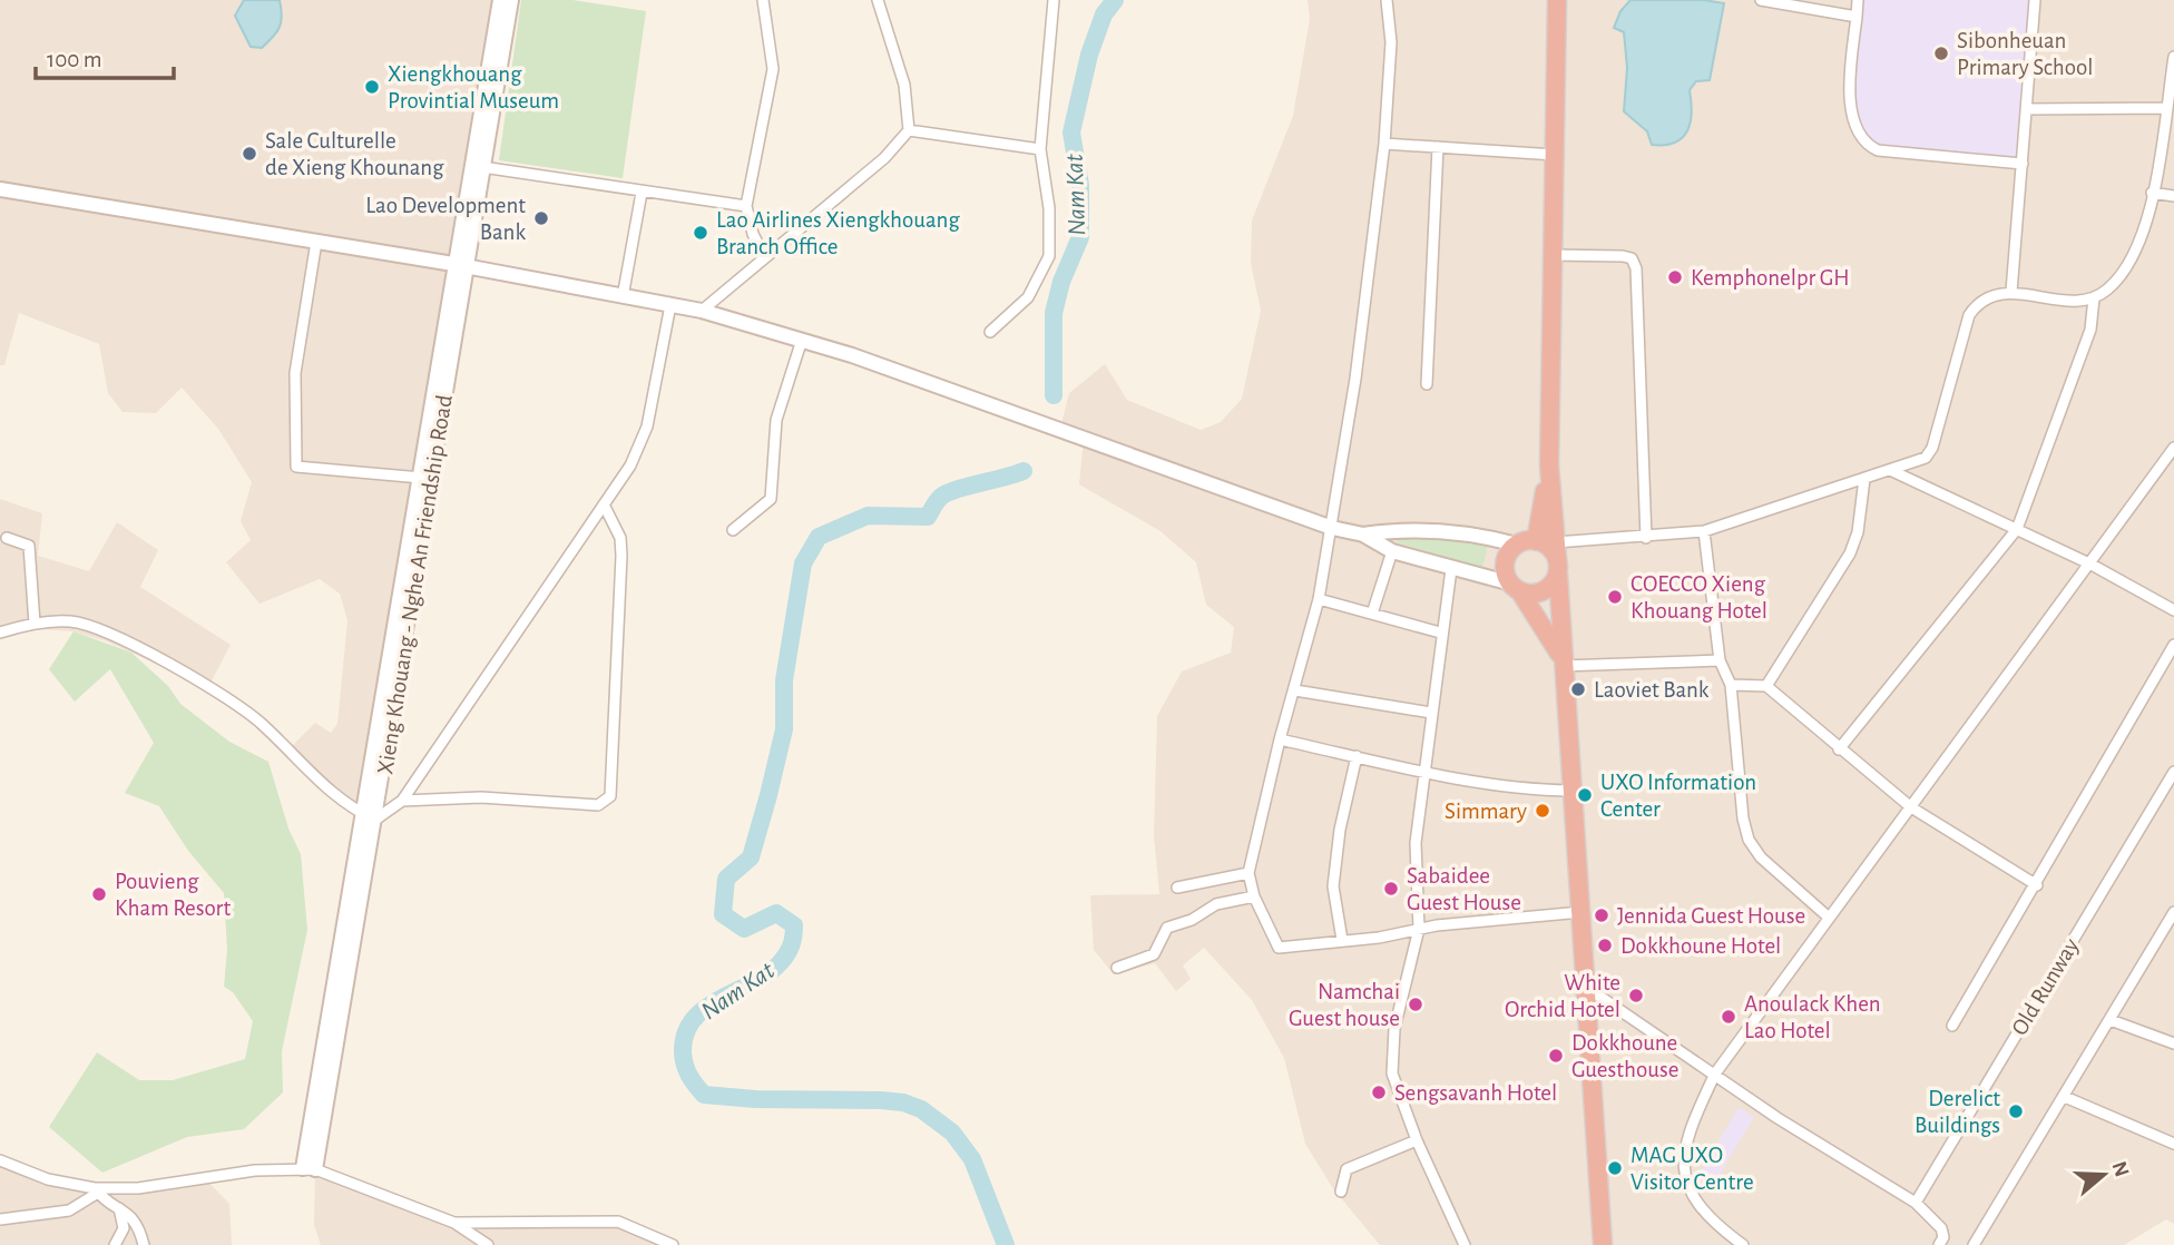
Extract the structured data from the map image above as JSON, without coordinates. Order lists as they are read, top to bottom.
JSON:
{
  "streets": {
    "street": ["Xieng Khouang - Nghe An Friendship Road", "Old Runway"]
  },
  "water": ["Nam Kat"],
  "places": [
    "Sibonheuan Primary School",
    "Xiengkhouang Provintial Museum",
    "Sale Culturelle de Xieng Khounang",
    "Lao Development Bank",
    "Lao Airlines Xiengkhouang Branch Office",
    "Kemphonelpr GH",
    "COECCO Xieng Khouang Hotel",
    "Laoviet Bank",
    "UXO Information Center",
    "Simmary",
    "Sabaidee Guest House",
    "Pouvieng Kham Resort",
    "Jennida Guest House",
    "Dokkhoune Hotel",
    "White Orchid Hotel",
    "Namchai Guest house",
    "Anoulack Khen Lao Hotel",
    "Dokkhoune Guesthouse",
    "Sengsavanh Hotel",
    "Derelict Buildings",
    "MAG UXO Visitor Centre"
  ],
  "scale_bar": "100 m",
  "north": "right"
}
